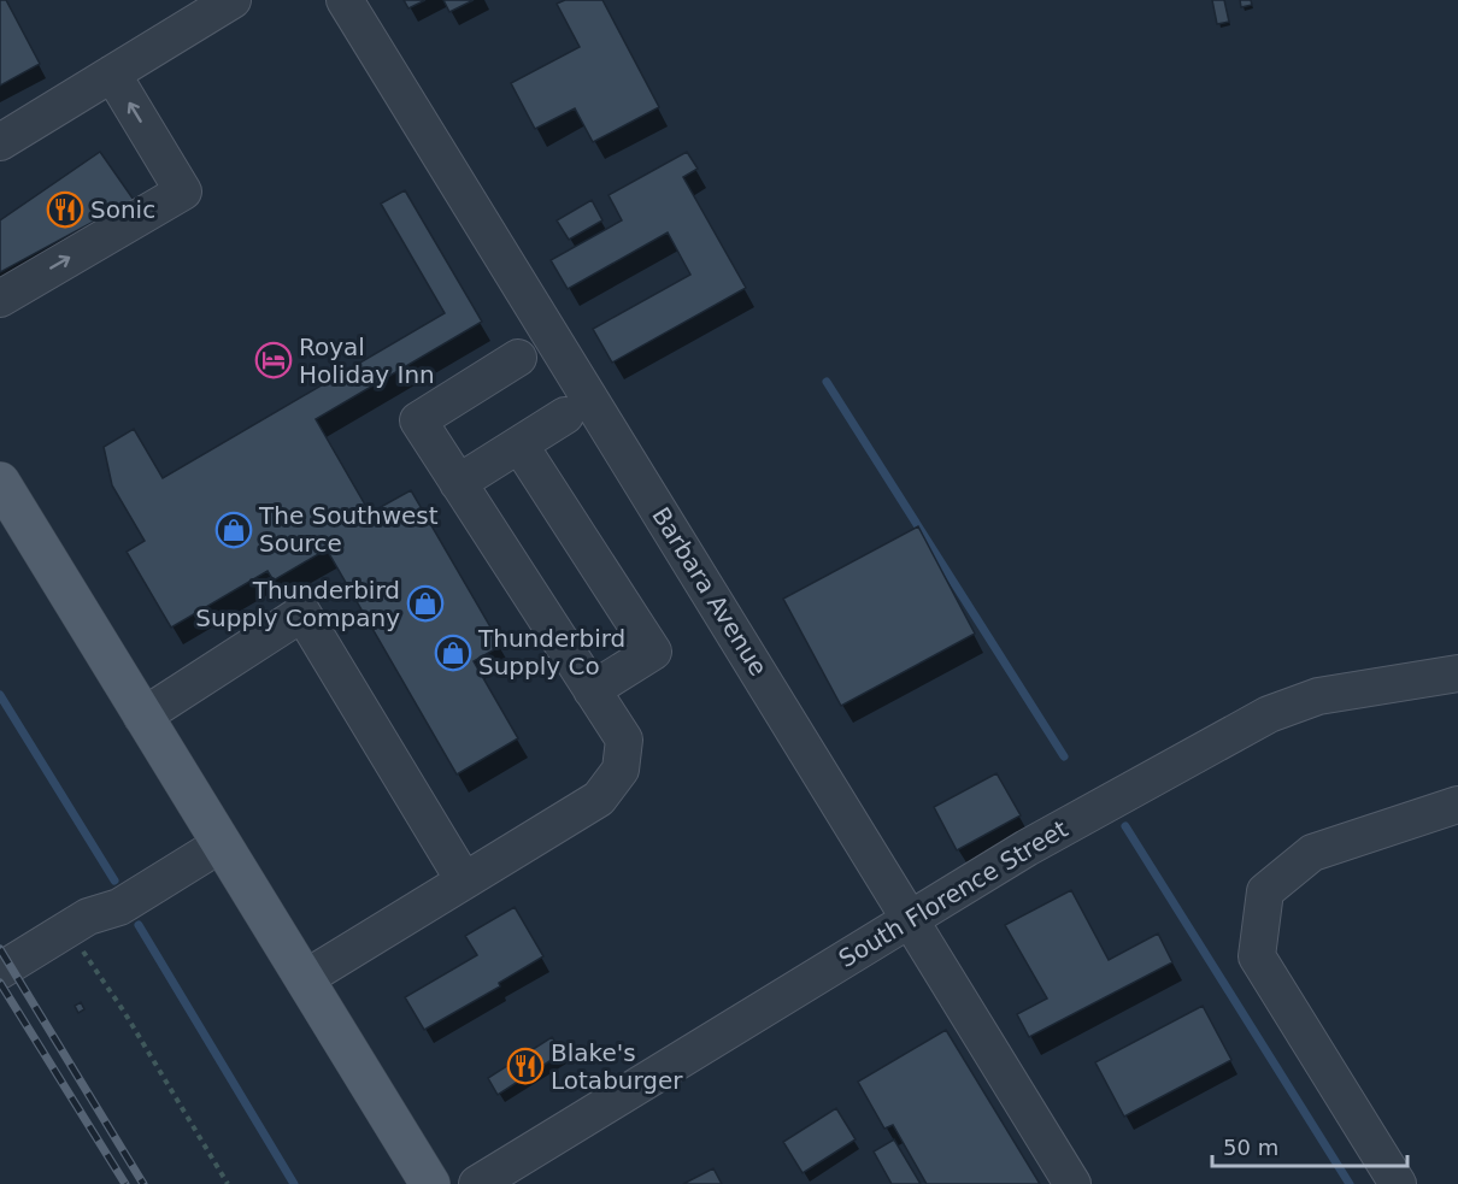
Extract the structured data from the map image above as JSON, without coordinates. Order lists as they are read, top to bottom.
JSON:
{
  "streets": {
    "street": ["Barbara Avenue", "South Florence Street"]
  },
  "crossings": [
    ["Barbara Avenue", "South Florence Street"]
  ],
  "places": {
    "restaurant": ["Sonic", "Blake's Lotaburger"],
    "hotel": ["Royal Holiday Inn"],
    "shop": ["The Southwest Source", "Thunderbird Supply Company", "Thunderbird Supply Co"]
  },
  "scale_bar": "50 m"
}
